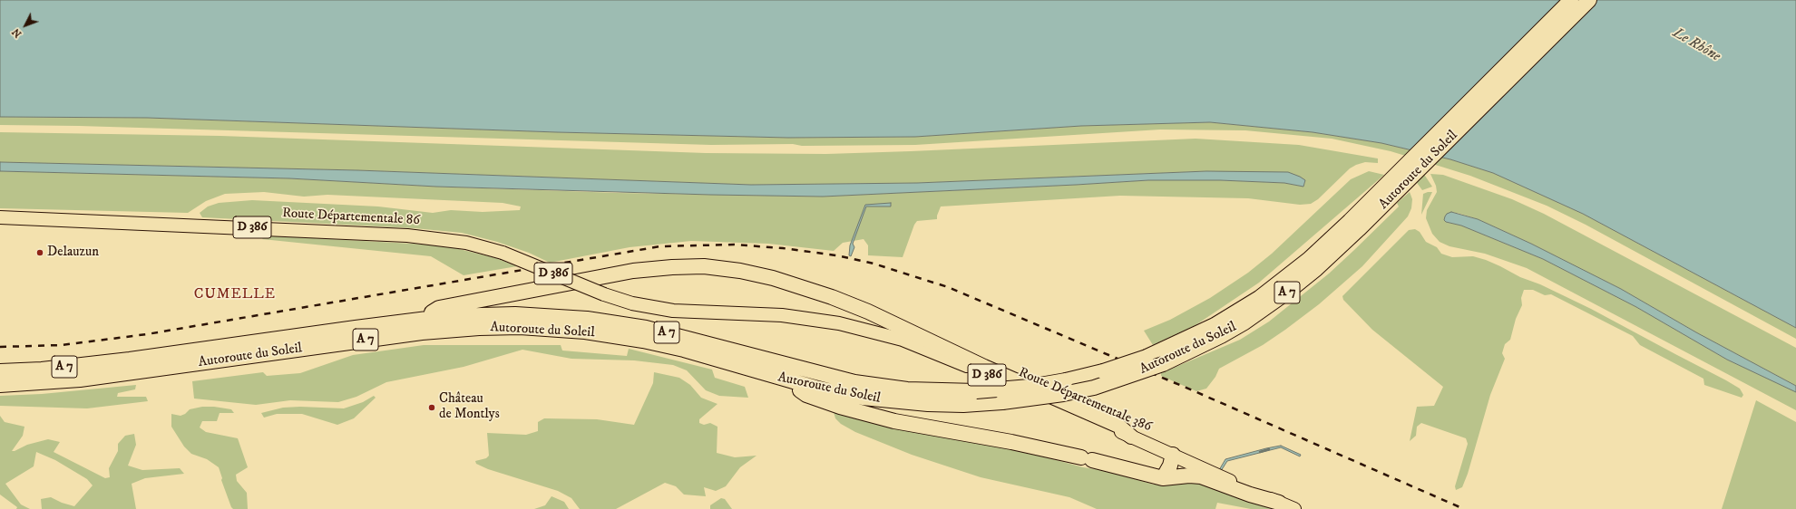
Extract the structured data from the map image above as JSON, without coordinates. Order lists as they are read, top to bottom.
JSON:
{
  "streets": {
    "highway": ["Autoroute du Soleil", "A 7"],
    "main road": ["Route Départementale 86", "D 386", "Route Départementale 386"]
  },
  "crossings": [
    ["Route Départementale 86", "Route Départementale 386"]
  ],
  "districts": ["CUMELLE"],
  "water": ["Le Rhône"],
  "places": ["Delauzun", "Château de Montlys"],
  "north": "bottom left"
}
